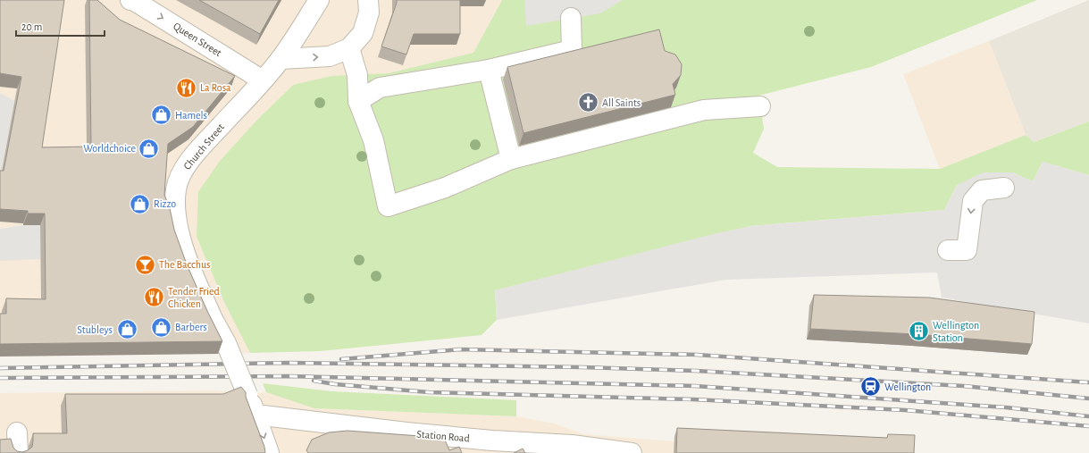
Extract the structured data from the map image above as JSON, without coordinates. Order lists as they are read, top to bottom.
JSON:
{
  "streets": {
    "street": ["Queen Street", "Church Street", "Station Road"]
  },
  "crossings": [
    ["Queen Street", "Church Street"],
    ["Church Street", "Station Road"]
  ],
  "one_way": ["Queen Street"],
  "places": {
    "restaurant": ["La Rosa", "Tender Fried Chicken"],
    "church": ["All Saints"],
    "shop": [
      "Hamels",
      "Worldchoice",
      "Rizzo",
      "Barbers",
      "Stubleys"
    ],
    "bar": ["The Bacchus"],
    "building": ["Wellington Station"],
    "station": ["Wellington"]
  },
  "scale_bar": "20 m"
}
